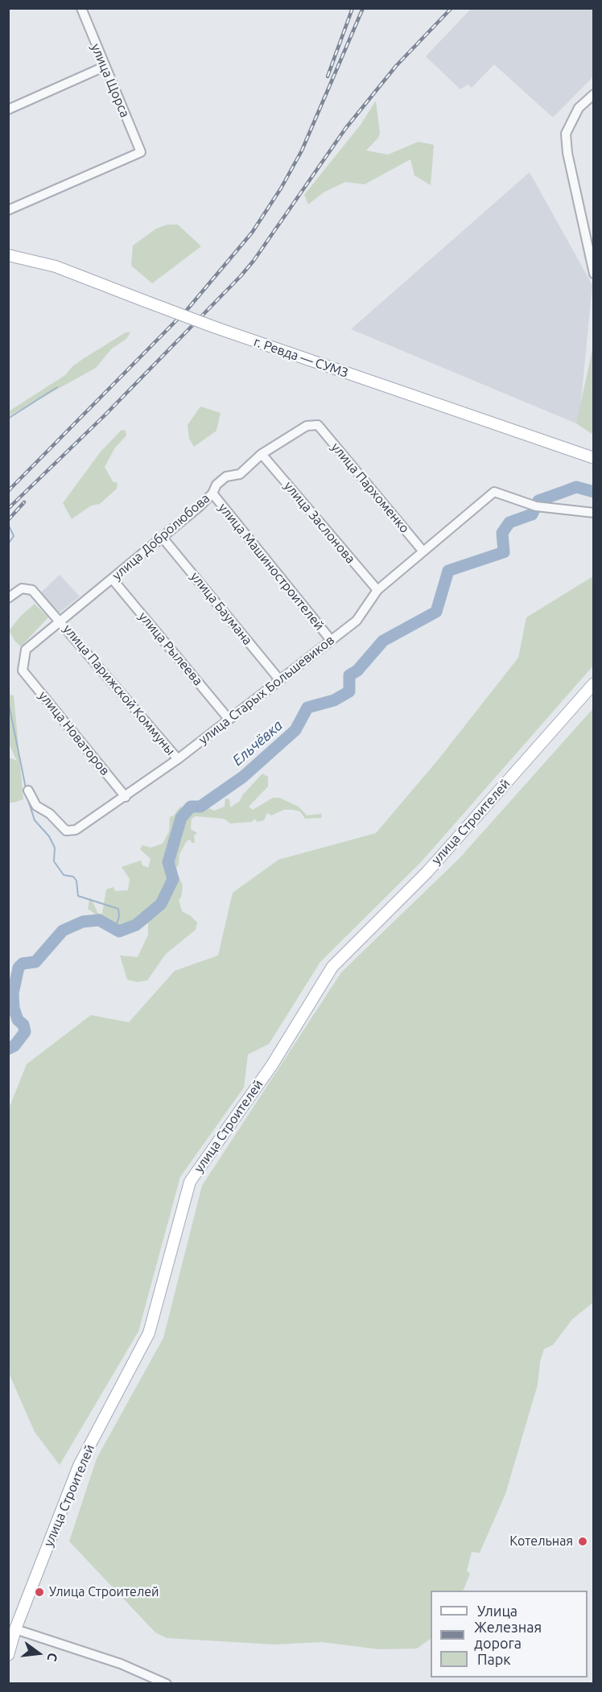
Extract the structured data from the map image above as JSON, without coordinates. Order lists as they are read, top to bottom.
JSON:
{
  "streets": {
    "main road": ["г. Ревда — СУМЗ", "улица Строителей"],
    "street": [
      "улица Щорса",
      "улица Пархоменко",
      "улица Заслонова",
      "улица Добролюбова",
      "улица Машиностроителей",
      "улица Баумана",
      "улица Рылеева",
      "улица Парижской Коммуны",
      "улица Старых Большевиков",
      "улица Новаторов"
    ]
  },
  "crossings": [
    ["улица Пархоменко", "улица Добролюбова"],
    ["улица Пархоменко", "улица Старых Большевиков"],
    ["улица Заслонова", "улица Добролюбова"],
    ["улица Заслонова", "улица Старых Большевиков"],
    ["улица Добролюбова", "улица Машиностроителей"],
    ["улица Добролюбова", "улица Баумана"],
    ["улица Добролюбова", "улица Рылеева"],
    ["улица Добролюбова", "улица Парижской Коммуны"],
    ["улица Добролюбова", "улица Новаторов"],
    ["улица Машиностроителей", "улица Старых Большевиков"],
    ["улица Баумана", "улица Старых Большевиков"],
    ["улица Рылеева", "улица Старых Большевиков"],
    ["улица Парижской Коммуны", "улица Старых Большевиков"],
    ["улица Старых Большевиков", "улица Новаторов"]
  ],
  "water": ["Ельчёвка"],
  "places": ["Котельная", "Улица Строителей"],
  "legend": ["Улица", "Железная дорога", "Парк"],
  "north": "right"
}
